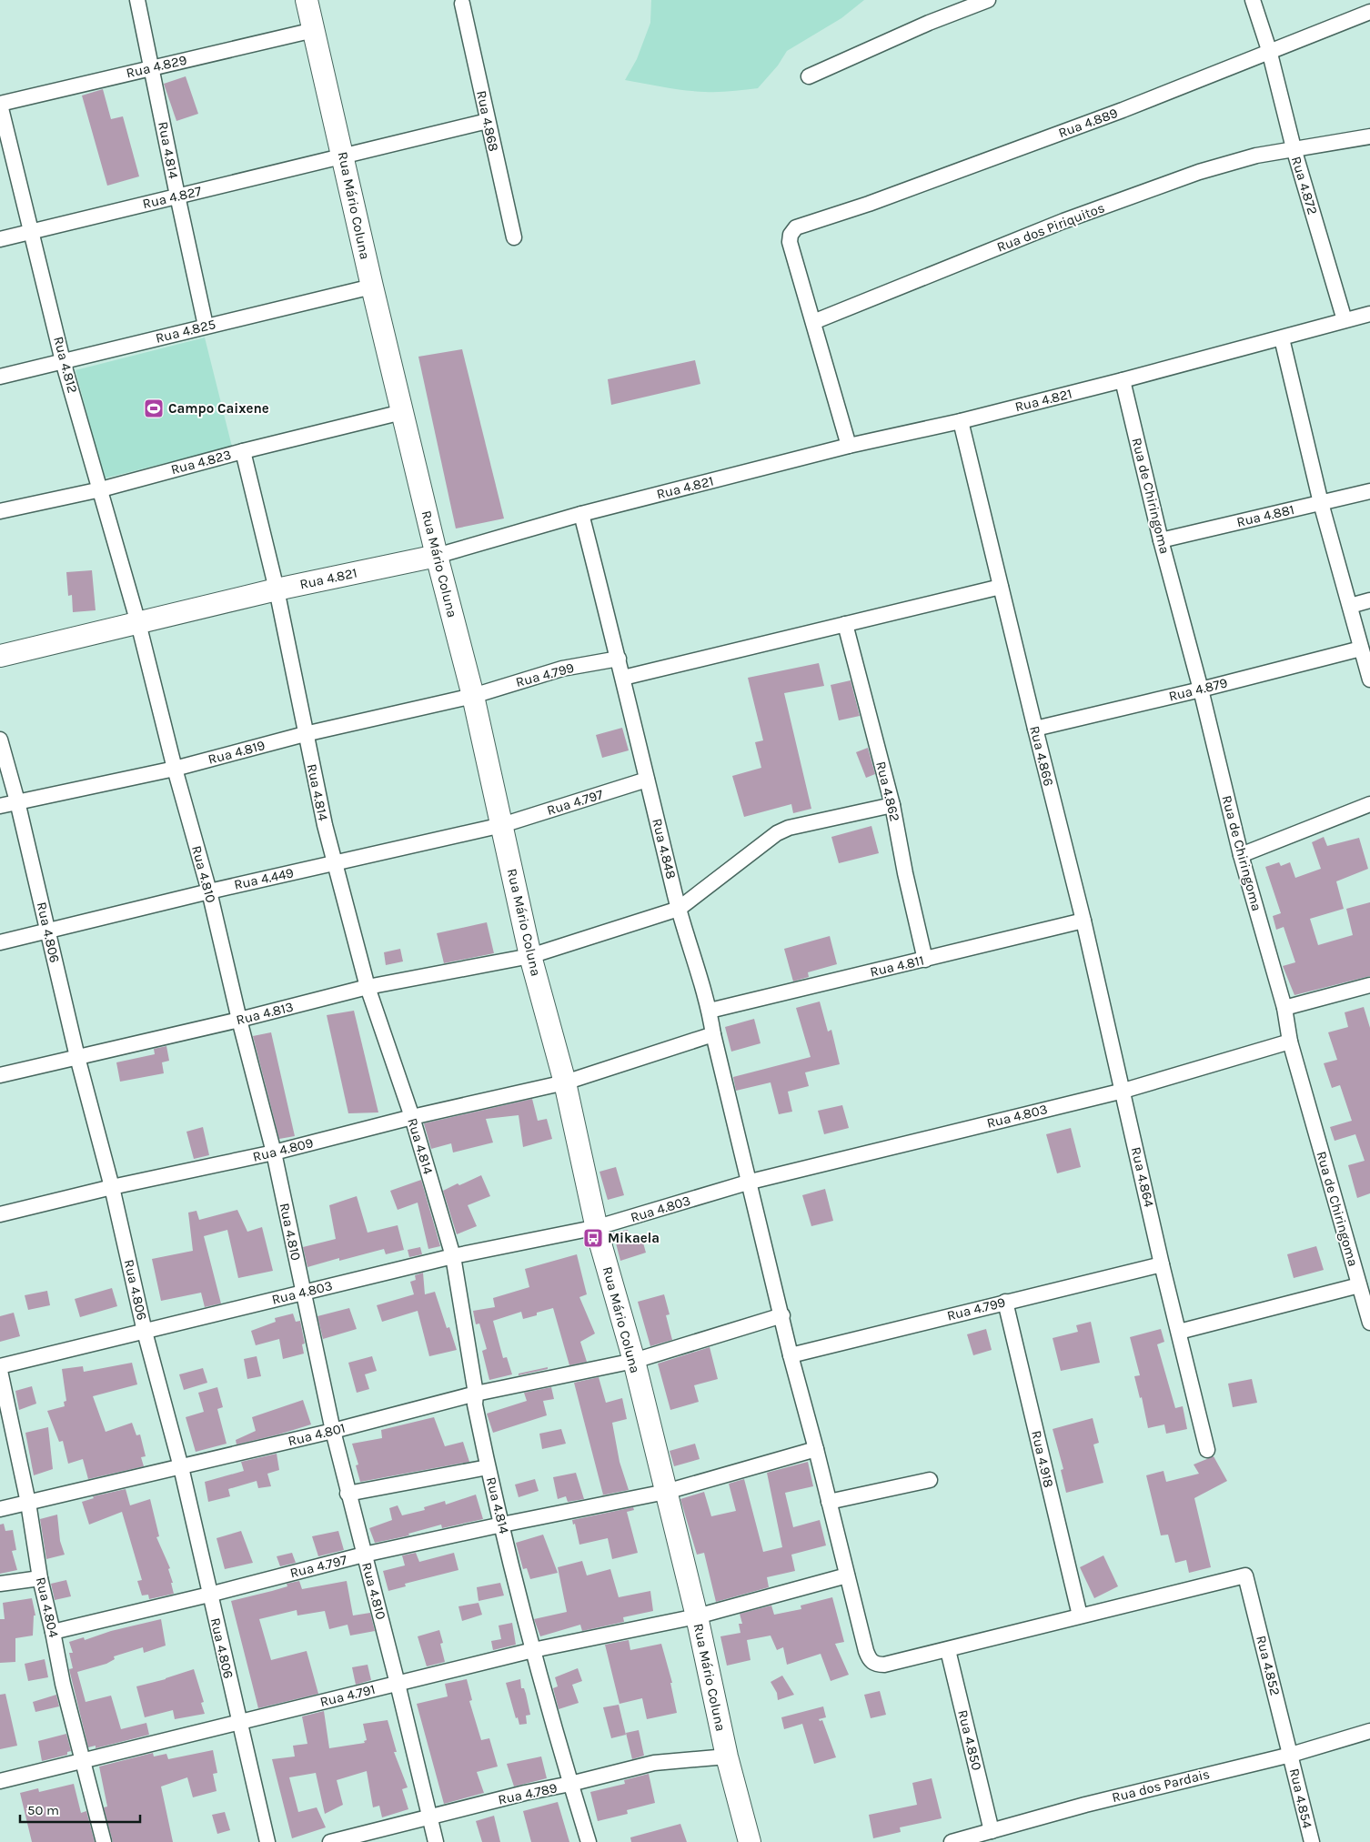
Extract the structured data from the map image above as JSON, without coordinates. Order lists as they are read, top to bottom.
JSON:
{
  "streets": {
    "main road": ["Rua Mário Coluna", "Rua 4.821"],
    "street": [
      "Rua 4.829",
      "Rua 4.868",
      "Rua 4.889",
      "Rua 4.814",
      "Rua 4.872",
      "Rua 4.827",
      "Rua dos Piriquitos",
      "Rua 4.825",
      "Rua 4.812",
      "Rua 4.823",
      "Rua de Chiringoma",
      "Rua 4.881",
      "Rua 4.799",
      "Rua 4.879",
      "Rua 4.819",
      "Rua 4.866",
      "Rua 4.862",
      "Rua 4.797",
      "Rua 4.848",
      "Rua 4.810",
      "Rua 4.449",
      "Rua 4.806",
      "Rua 4.811",
      "Rua 4.813",
      "Rua 4.803",
      "Rua 4.809",
      "Rua 4.864",
      "Rua 4.801",
      "Rua 4.918",
      "Rua 4.804",
      "Rua 4.852",
      "Rua 4.791",
      "Rua 4.850",
      "Rua dos Pardais",
      "Rua 4.789",
      "Rua 4.854"
    ]
  },
  "crossings": [
    ["Rua 4.829", "Rua 4.814"],
    ["Rua 4.829", "Rua Mário Coluna"],
    ["Rua 4.829", "Rua 4.812"],
    ["Rua 4.868", "Rua 4.827"],
    ["Rua 4.889", "Rua 4.872"],
    ["Rua 4.889", "Rua dos Piriquitos"],
    ["Rua 4.814", "Rua 4.827"],
    ["Rua 4.814", "Rua 4.825"],
    ["Rua 4.814", "Rua 4.821"],
    ["Rua 4.814", "Rua 4.823"],
    ["Rua 4.814", "Rua 4.819"],
    ["Rua 4.814", "Rua 4.797"],
    ["Rua 4.814", "Rua 4.449"],
    ["Rua 4.814", "Rua 4.813"],
    ["Rua 4.814", "Rua 4.803"],
    ["Rua 4.814", "Rua 4.809"],
    ["Rua 4.814", "Rua 4.801"],
    ["Rua 4.814", "Rua 4.791"],
    ["Rua 4.814", "Rua 4.789"],
    ["Rua 4.872", "Rua dos Piriquitos"],
    ["Rua 4.872", "Rua 4.821"],
    ["Rua 4.827", "Rua Mário Coluna"],
    ["Rua 4.827", "Rua 4.812"],
    ["Rua Mário Coluna", "Rua 4.825"],
    ["Rua Mário Coluna", "Rua 4.821"],
    ["Rua Mário Coluna", "Rua 4.823"],
    ["Rua Mário Coluna", "Rua 4.799"],
    ["Rua Mário Coluna", "Rua 4.819"],
    ["Rua Mário Coluna", "Rua 4.797"],
    ["Rua Mário Coluna", "Rua 4.449"],
    ["Rua Mário Coluna", "Rua 4.813"],
    ["Rua Mário Coluna", "Rua 4.803"],
    ["Rua Mário Coluna", "Rua 4.809"],
    ["Rua Mário Coluna", "Rua 4.801"],
    ["Rua Mário Coluna", "Rua 4.791"],
    ["Rua Mário Coluna", "Rua 4.789"],
    ["Rua 4.825", "Rua 4.812"],
    ["Rua 4.812", "Rua 4.821"],
    ["Rua 4.812", "Rua 4.823"],
    ["Rua 4.812", "Rua 4.810"],
    ["Rua 4.821", "Rua de Chiringoma"],
    ["Rua 4.821", "Rua 4.866"],
    ["Rua 4.821", "Rua 4.848"],
    ["Rua 4.821", "Rua 4.810"],
    ["Rua de Chiringoma", "Rua 4.881"],
    ["Rua de Chiringoma", "Rua 4.879"],
    ["Rua de Chiringoma", "Rua 4.803"],
    ["Rua 4.799", "Rua 4.819"],
    ["Rua 4.799", "Rua 4.848"],
    ["Rua 4.799", "Rua 4.864"],
    ["Rua 4.799", "Rua 4.918"],
    ["Rua 4.879", "Rua 4.866"],
    ["Rua 4.819", "Rua 4.810"],
    ["Rua 4.819", "Rua 4.806"],
    ["Rua 4.866", "Rua 4.811"],
    ["Rua 4.866", "Rua 4.803"],
    ["Rua 4.866", "Rua 4.864"],
    ["Rua 4.862", "Rua 4.811"],
    ["Rua 4.862", "Rua 4.813"],
    ["Rua 4.797", "Rua 4.848"],
    ["Rua 4.797", "Rua 4.810"],
    ["Rua 4.797", "Rua 4.449"],
    ["Rua 4.797", "Rua 4.806"],
    ["Rua 4.797", "Rua 4.804"],
    ["Rua 4.848", "Rua 4.811"],
    ["Rua 4.848", "Rua 4.813"],
    ["Rua 4.848", "Rua 4.803"],
    ["Rua 4.848", "Rua 4.809"],
    ["Rua 4.848", "Rua 4.801"],
    ["Rua 4.848", "Rua 4.791"],
    ["Rua 4.848", "Rua 4.850"],
    ["Rua 4.810", "Rua 4.449"],
    ["Rua 4.810", "Rua 4.813"],
    ["Rua 4.810", "Rua 4.803"],
    ["Rua 4.810", "Rua 4.809"],
    ["Rua 4.810", "Rua 4.801"],
    ["Rua 4.810", "Rua 4.791"],
    ["Rua 4.810", "Rua 4.789"],
    ["Rua 4.449", "Rua 4.806"],
    ["Rua 4.806", "Rua 4.813"],
    ["Rua 4.806", "Rua 4.803"],
    ["Rua 4.806", "Rua 4.809"],
    ["Rua 4.806", "Rua 4.801"],
    ["Rua 4.806", "Rua 4.791"],
    ["Rua 4.803", "Rua 4.864"],
    ["Rua 4.801", "Rua 4.804"],
    ["Rua 4.918", "Rua 4.852"],
    ["Rua 4.804", "Rua 4.791"],
    ["Rua 4.852", "Rua dos Pardais"],
    ["Rua 4.852", "Rua 4.854"],
    ["Rua 4.850", "Rua dos Pardais"],
    ["Rua dos Pardais", "Rua 4.854"]
  ],
  "places": {
    "sports": ["Campo Caixene"],
    "bus stop": ["Mikaela"]
  },
  "scale_bar": "50 m"
}
